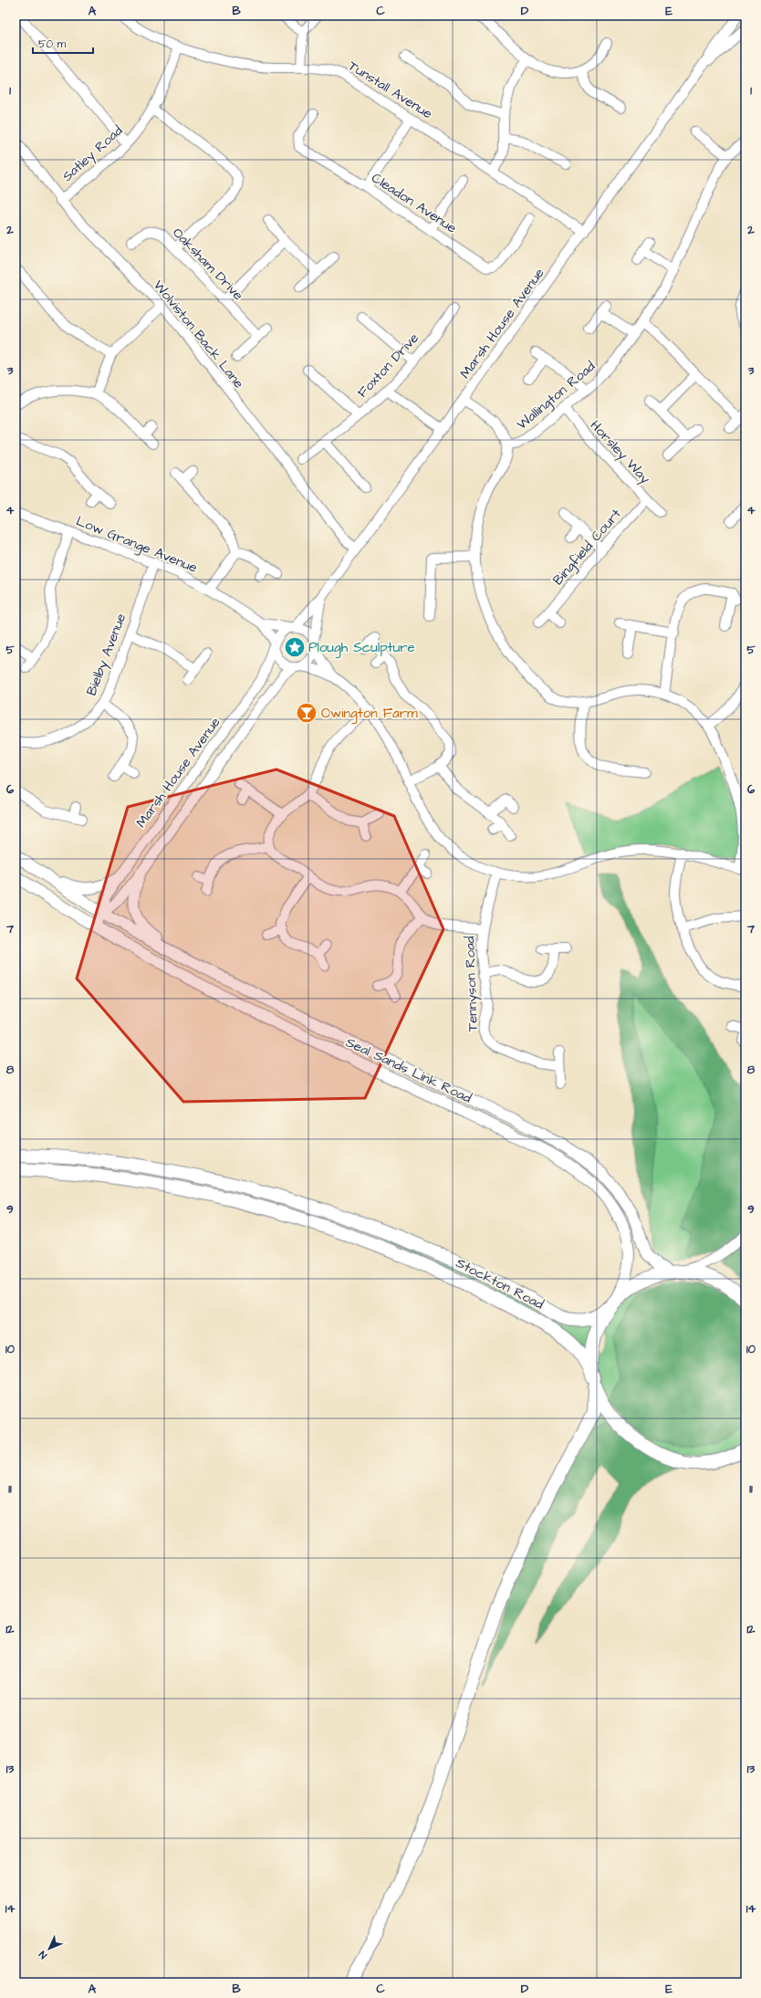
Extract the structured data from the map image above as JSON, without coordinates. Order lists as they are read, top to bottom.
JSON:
{
  "streets": {
    "highway": ["Stockton Road"],
    "main road": ["Seal Sands Link Road"],
    "street": [
      "Tunstall Avenue",
      "Satley Road",
      "Cleadon Avenue",
      "Oaksham Drive",
      "Marsh House Avenue",
      "Wolviston Back Lane",
      "Foxton Drive",
      "Wallington Road",
      "Horsley Way",
      "Low Grange Avenue",
      "Bingfield Court",
      "Bielby Avenue",
      "Tennyson Road"
    ]
  },
  "crossings": [
    ["Tunstall Avenue", "Satley Road"],
    ["Tunstall Avenue", "Marsh House Avenue"],
    ["Satley Road", "Wolviston Back Lane"],
    ["Marsh House Avenue", "Wolviston Back Lane"],
    ["Marsh House Avenue", "Low Grange Avenue"],
    ["Marsh House Avenue", "Seal Sands Link Road"],
    ["Wallington Road", "Horsley Way"],
    ["Horsley Way", "Bingfield Court"],
    ["Low Grange Avenue", "Bielby Avenue"],
    ["Seal Sands Link Road", "Stockton Road"]
  ],
  "places": {
    "place": ["Plough Sculpture"],
    "bar": ["Owington Farm"]
  },
  "scale_bar": "50 m",
  "north": "bottom left",
  "grid": {
    "columns": [
      "A",
      "B",
      "C",
      "D",
      "E"
    ],
    "rows": [
      "1",
      "2",
      "3",
      "4",
      "5",
      "6",
      "7",
      "8",
      "9",
      "10",
      "11",
      "12",
      "13",
      "14"
    ]
  }
}
